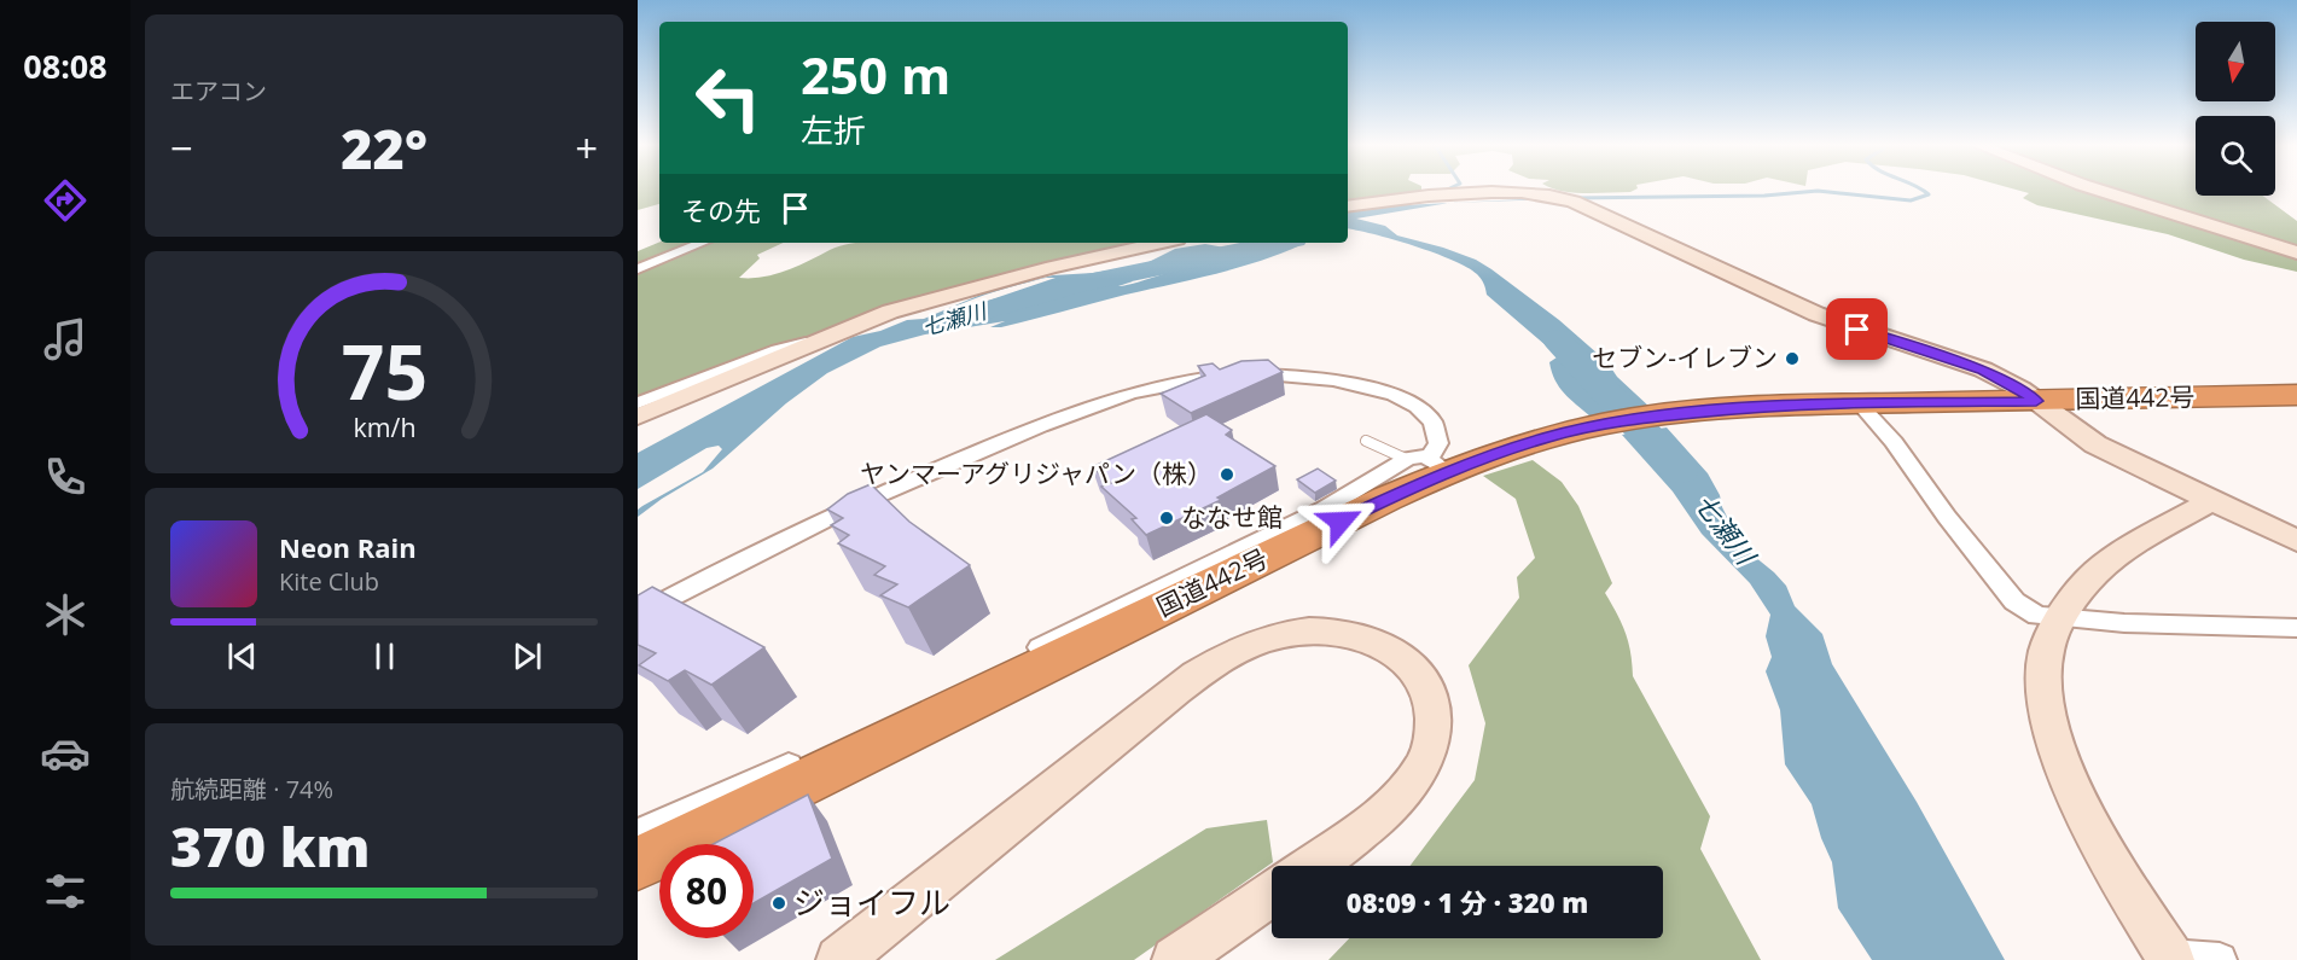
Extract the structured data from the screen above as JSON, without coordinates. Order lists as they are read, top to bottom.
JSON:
{
  "streets": {
    "highway": ["国道442号"]
  },
  "water": ["七瀬川"],
  "places": [
    "セブン-イレブン",
    "ヤンマーアグリジャパン（株）",
    "ななせ館",
    "ジョイフル"
  ],
  "north": "bottom",
  "page": {
    "tabs": "08:08",
    "tile": [
      "エアコン",
      ["航続距離 · 74%", "370 km"]
    ],
    "turn": ["250 m", "左折"],
    "heat": ["−", "22°", "+"],
    "then": "その先",
    "song": ["Neon Rain", "Kite Club"],
    "limit": "80",
    "trip": "08:09 · 1 分 · 320 m",
    "gauge": ["75", "km/h"]
  }
}
